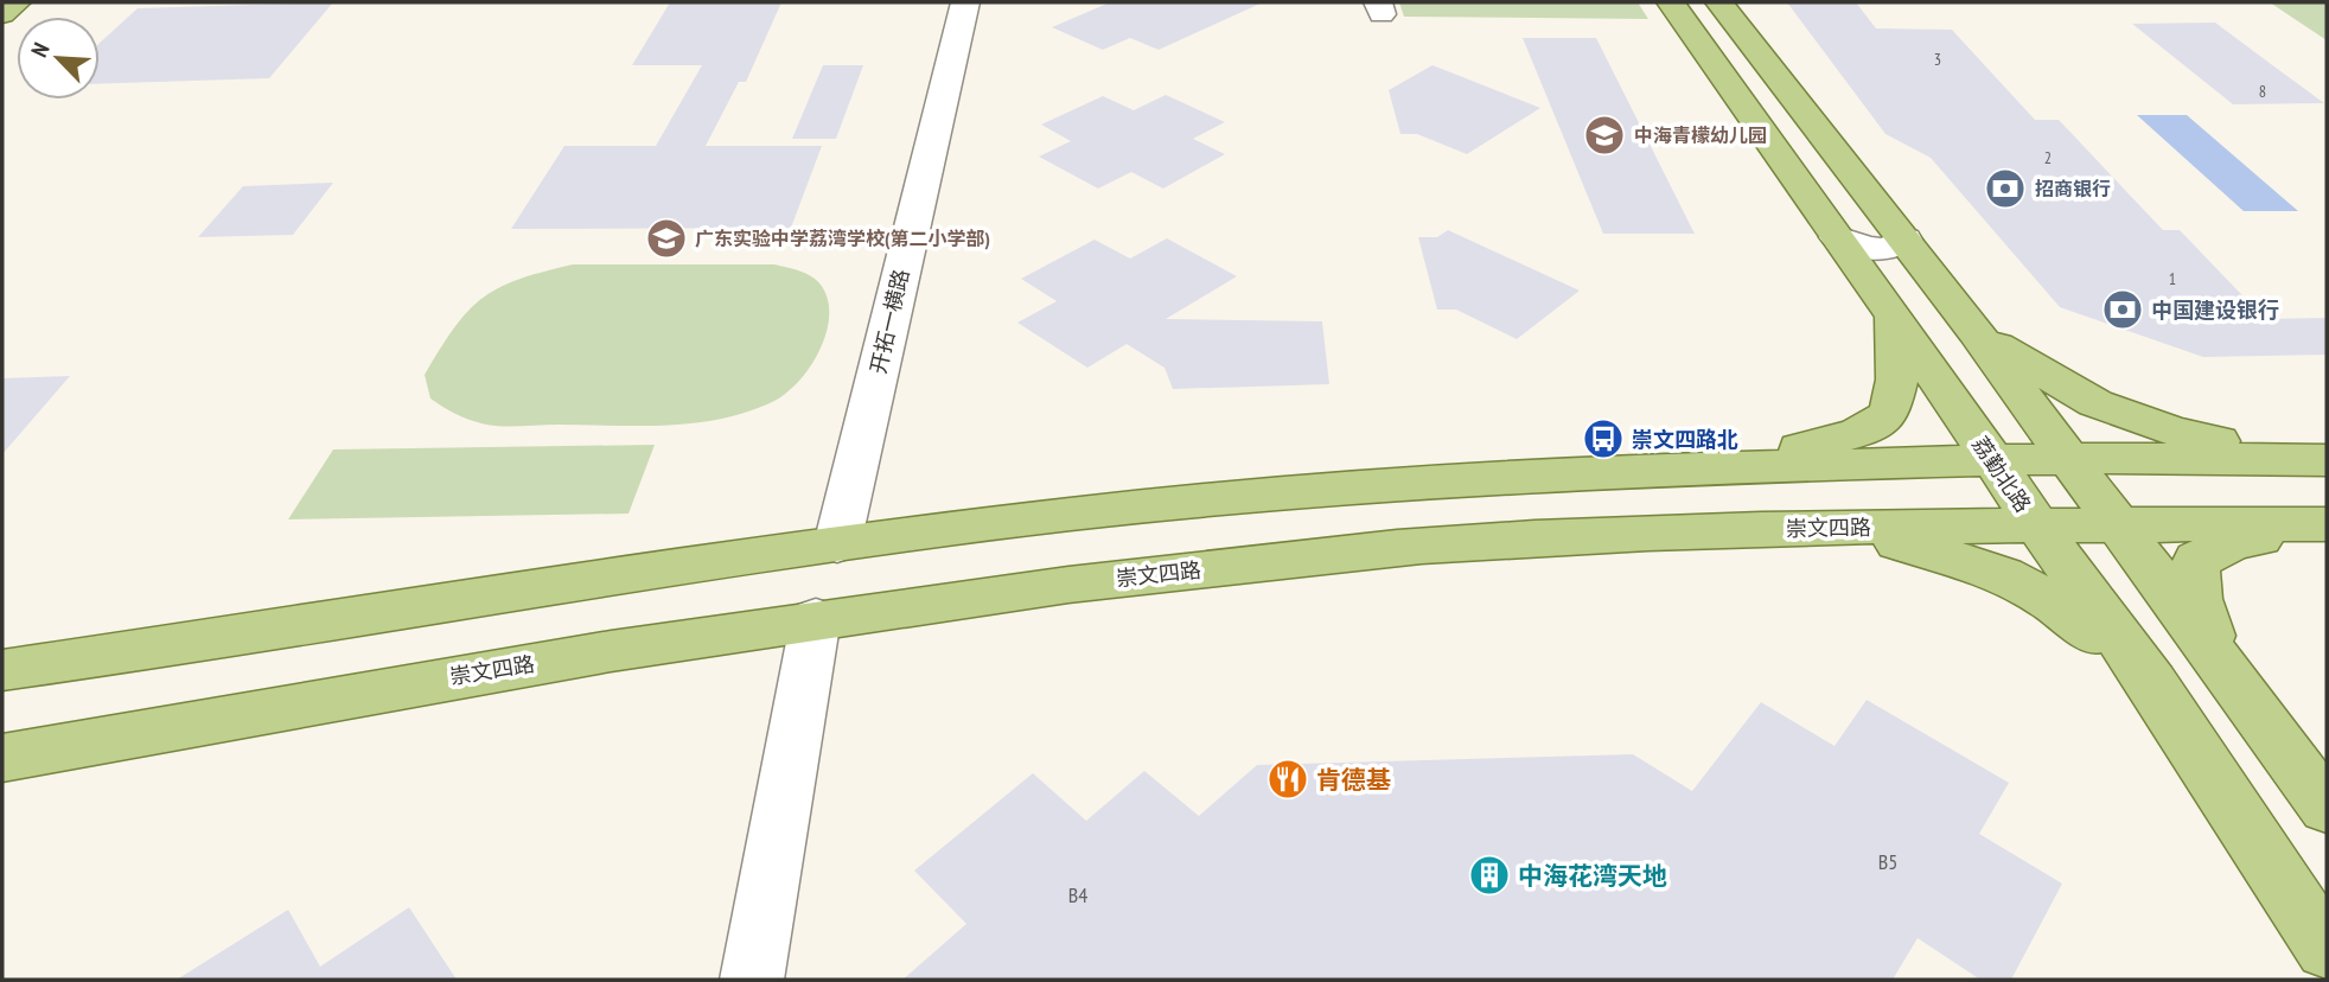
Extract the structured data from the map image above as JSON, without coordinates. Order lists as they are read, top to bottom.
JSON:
{
  "streets": {
    "main road": ["荔勤北路", "崇文四路"],
    "street": ["开拓一横路"]
  },
  "crossings": [
    ["荔勤北路", "崇文四路"]
  ],
  "places": {
    "school or university": ["中海青檬幼儿园", "广东实验中学荔湾学校(第二小学部)"],
    "bank": ["招商银行", "中国建设银行"],
    "bus stop": ["崇文四路北"],
    "restaurant": ["肯德基"],
    "building": ["中海花湾天地"]
  },
  "house_numbers": [
    "3",
    "8",
    "2",
    "1",
    "B5",
    "B4"
  ],
  "north": "top left"
}
